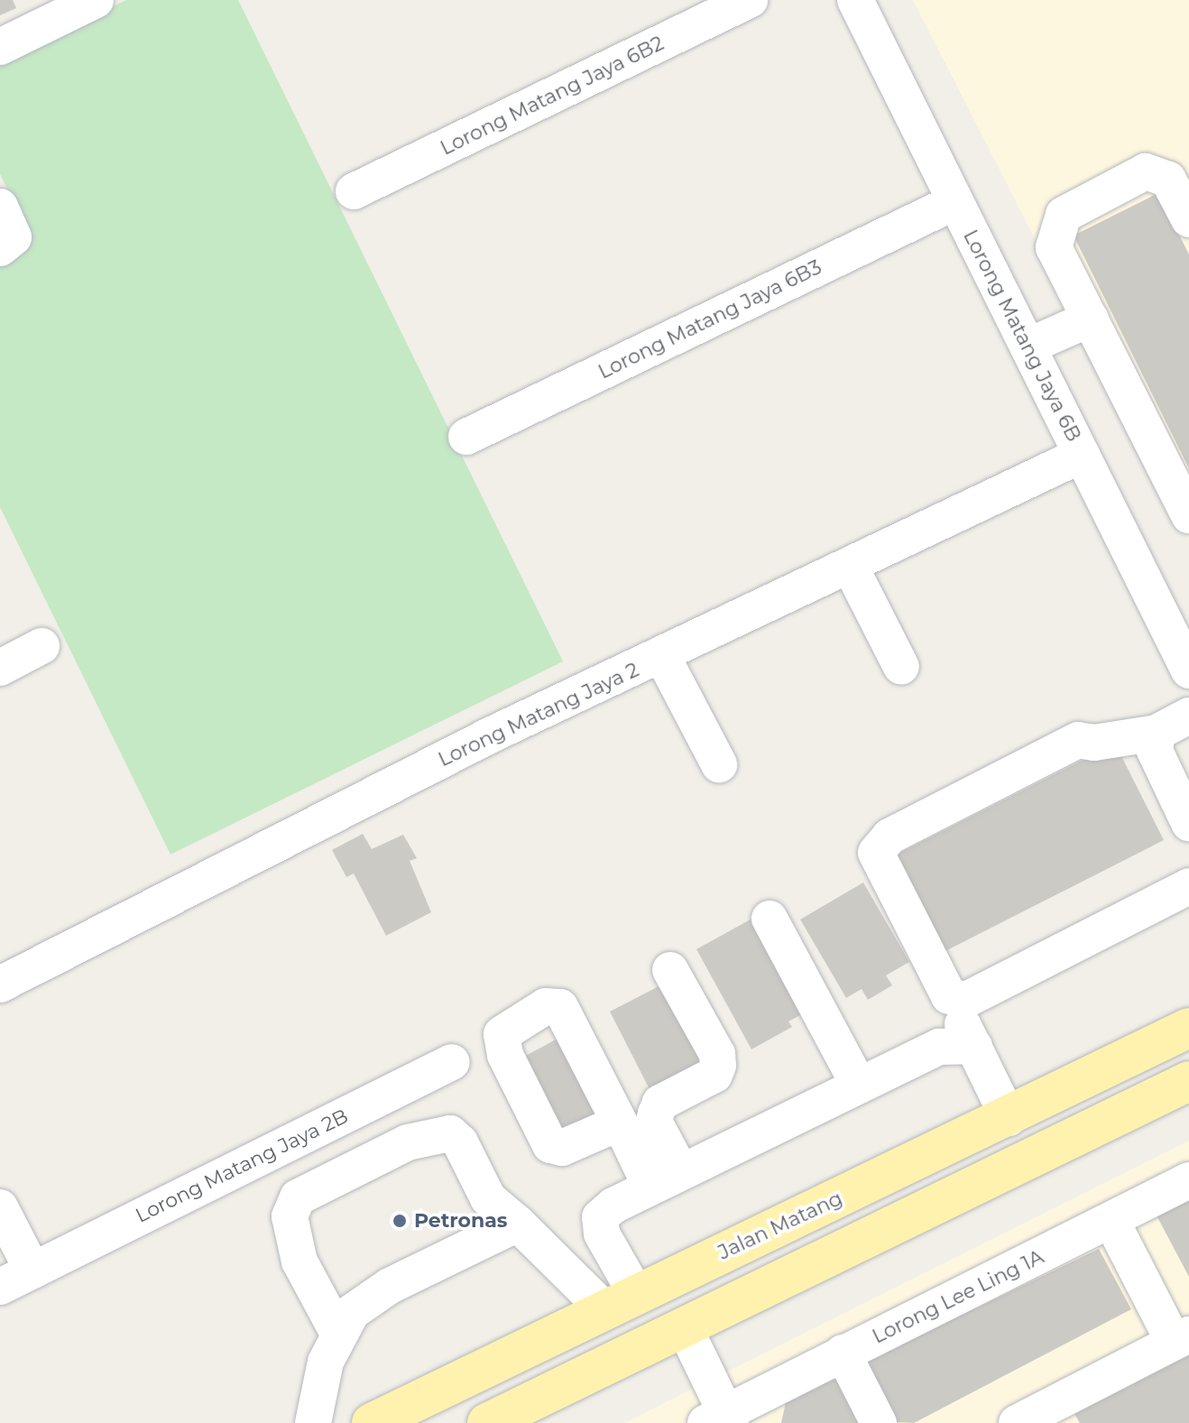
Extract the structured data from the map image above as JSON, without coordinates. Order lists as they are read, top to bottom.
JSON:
{
  "streets": {
    "main road": ["Jalan Matang"],
    "street": [
      "Lorong Matang Jaya 6B2",
      "Lorong Matang Jaya 6B3",
      "Lorong Matang Jaya 6B",
      "Lorong Matang Jaya 2",
      "Lorong Matang Jaya 2B",
      "Lorong Lee Ling 1A"
    ]
  },
  "crossings": [
    ["Lorong Matang Jaya 6B3", "Lorong Matang Jaya 6B"],
    ["Lorong Matang Jaya 6B", "Lorong Matang Jaya 2"]
  ],
  "places": ["Petronas"]
}
